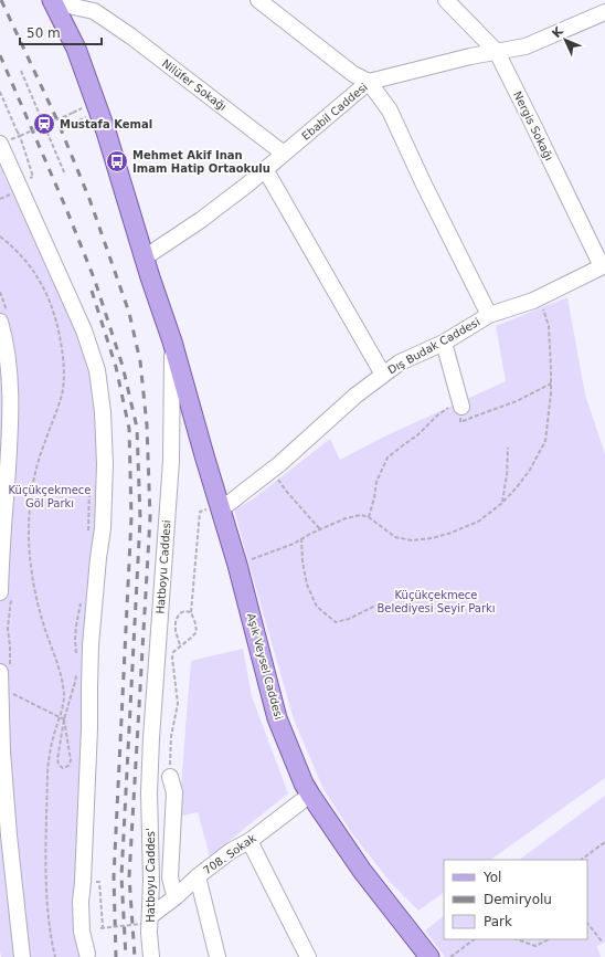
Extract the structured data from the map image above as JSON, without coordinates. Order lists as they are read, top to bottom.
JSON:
{
  "streets": {
    "main road": ["Aşık Veysel Caddesi"],
    "street": [
      "Nilüfer Sokağı",
      "Ebabil Caddesi",
      "Nergis Sokağı",
      "Dış Budak Caddesi",
      "Hatboyu Caddesi",
      "708. Sokak",
      "Hatboyu Caddes'"
    ]
  },
  "crossings": [
    ["Nilüfer Sokağı", "Ebabil Caddesi"],
    ["Nilüfer Sokağı", "Aşık Veysel Caddesi"],
    ["Ebabil Caddesi", "Nergis Sokağı"],
    ["Ebabil Caddesi", "Aşık Veysel Caddesi"],
    ["Nergis Sokağı", "Dış Budak Caddesi"],
    ["Dış Budak Caddesi", "Aşık Veysel Caddesi"],
    ["Hatboyu Caddesi", "Aşık Veysel Caddesi"],
    ["Hatboyu Caddesi", "Hatboyu Caddes'"],
    ["Aşık Veysel Caddesi", "708. Sokak"],
    ["708. Sokak", "Hatboyu Caddes'"]
  ],
  "parks": ["Küçükçekmece Göl Parkı", "Küçükçekmece Belediyesi Seyir Parkı"],
  "places": {
    "station": ["Mustafa Kemal"],
    "bus stop": ["Mehmet Akif Inan Imam Hatip Ortaokulu"]
  },
  "legend": ["Yol", "Demiryolu", "Park"],
  "scale_bar": "50 m",
  "north": "top left"
}
